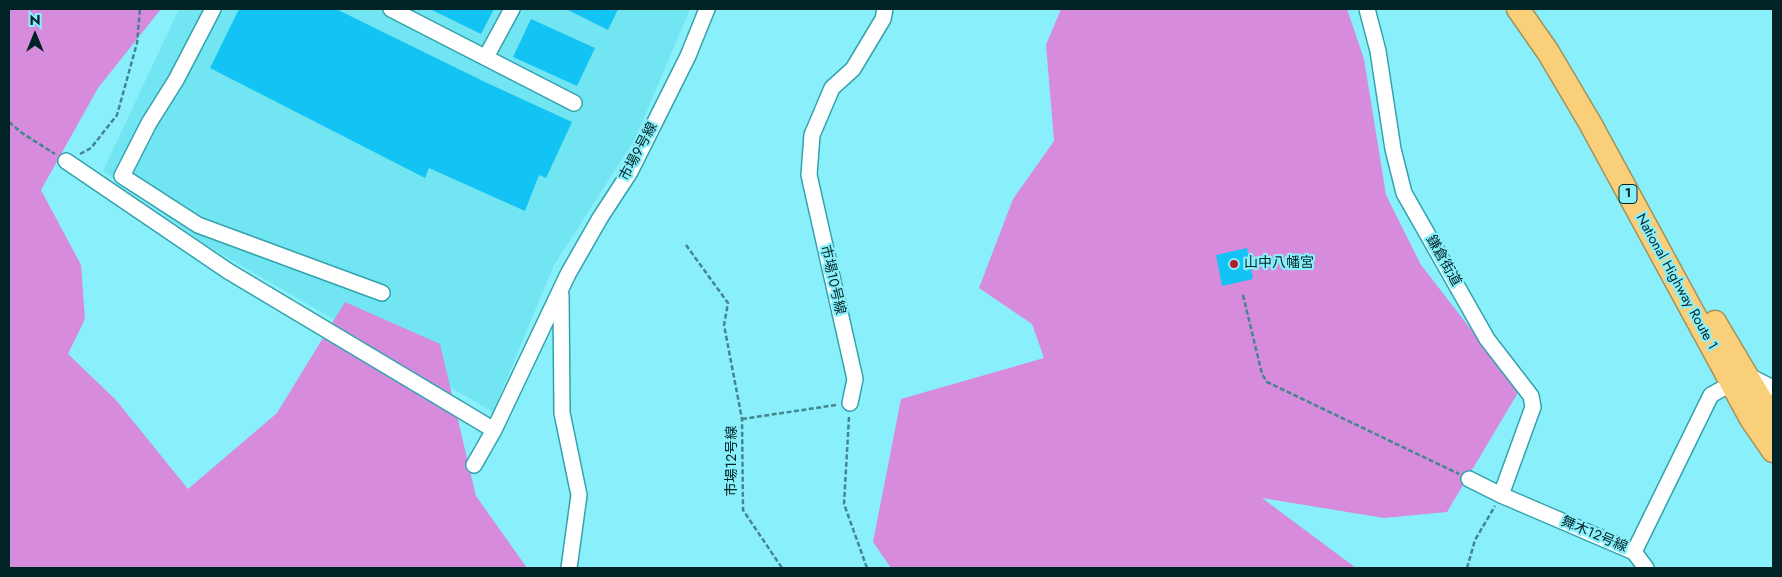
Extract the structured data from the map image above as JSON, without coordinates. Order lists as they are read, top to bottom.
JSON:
{
  "streets": {
    "highway": ["1", "National Highway Route 1"],
    "street": [
      "市場9号線",
      "鎌倉街道",
      "市場10号線",
      "舞木12号線"
    ],
    "path": ["市場12号線"]
  },
  "crossings": [
    ["鎌倉街道", "舞木12号線"],
    ["市場10号線", "市場12号線"],
    ["National Highway Route 1", "舞木12号線"]
  ],
  "places": ["山中八幡宮"],
  "north": "top"
}
